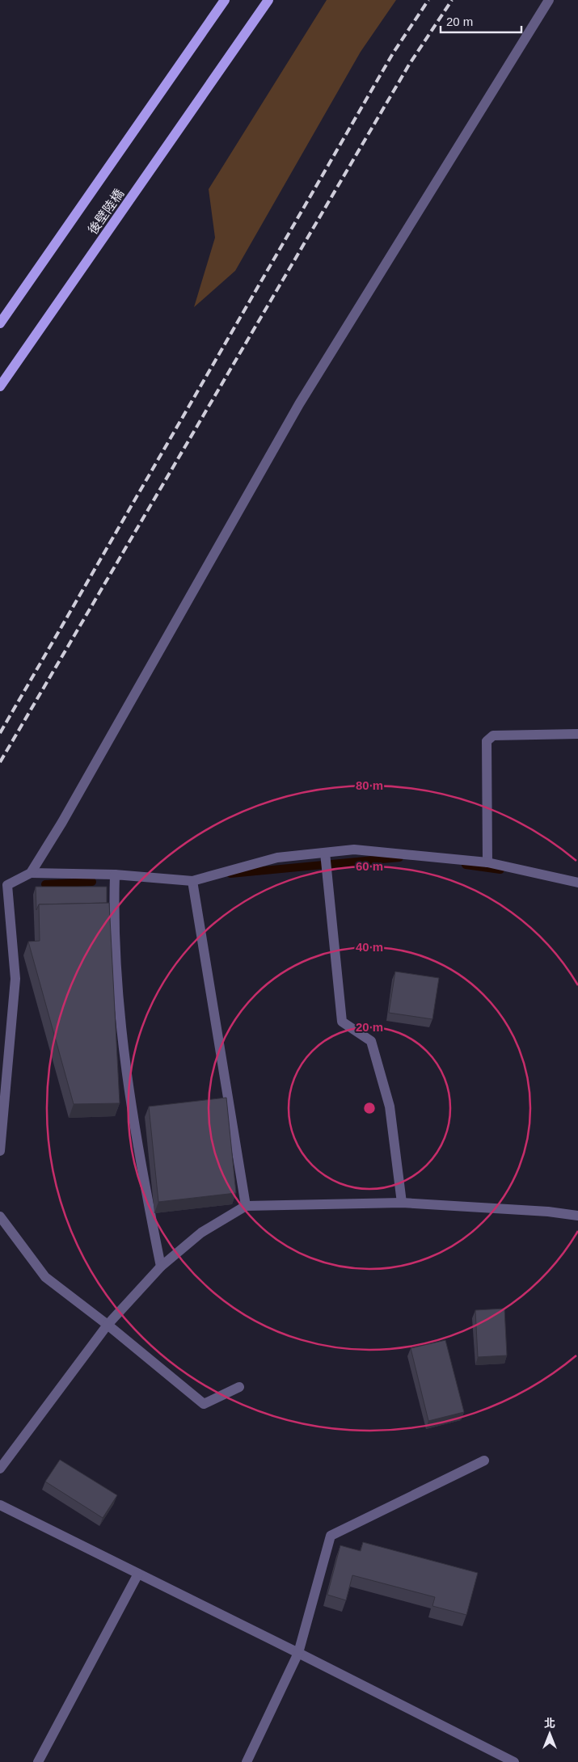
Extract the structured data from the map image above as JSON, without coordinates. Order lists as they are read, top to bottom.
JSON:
{
  "streets": {
    "main road": ["後壁陸橋"]
  },
  "scale_bar": "20 m",
  "north": "top",
  "rings": [
    "80 m",
    "60 m",
    "40 m",
    "20 m"
  ]
}
